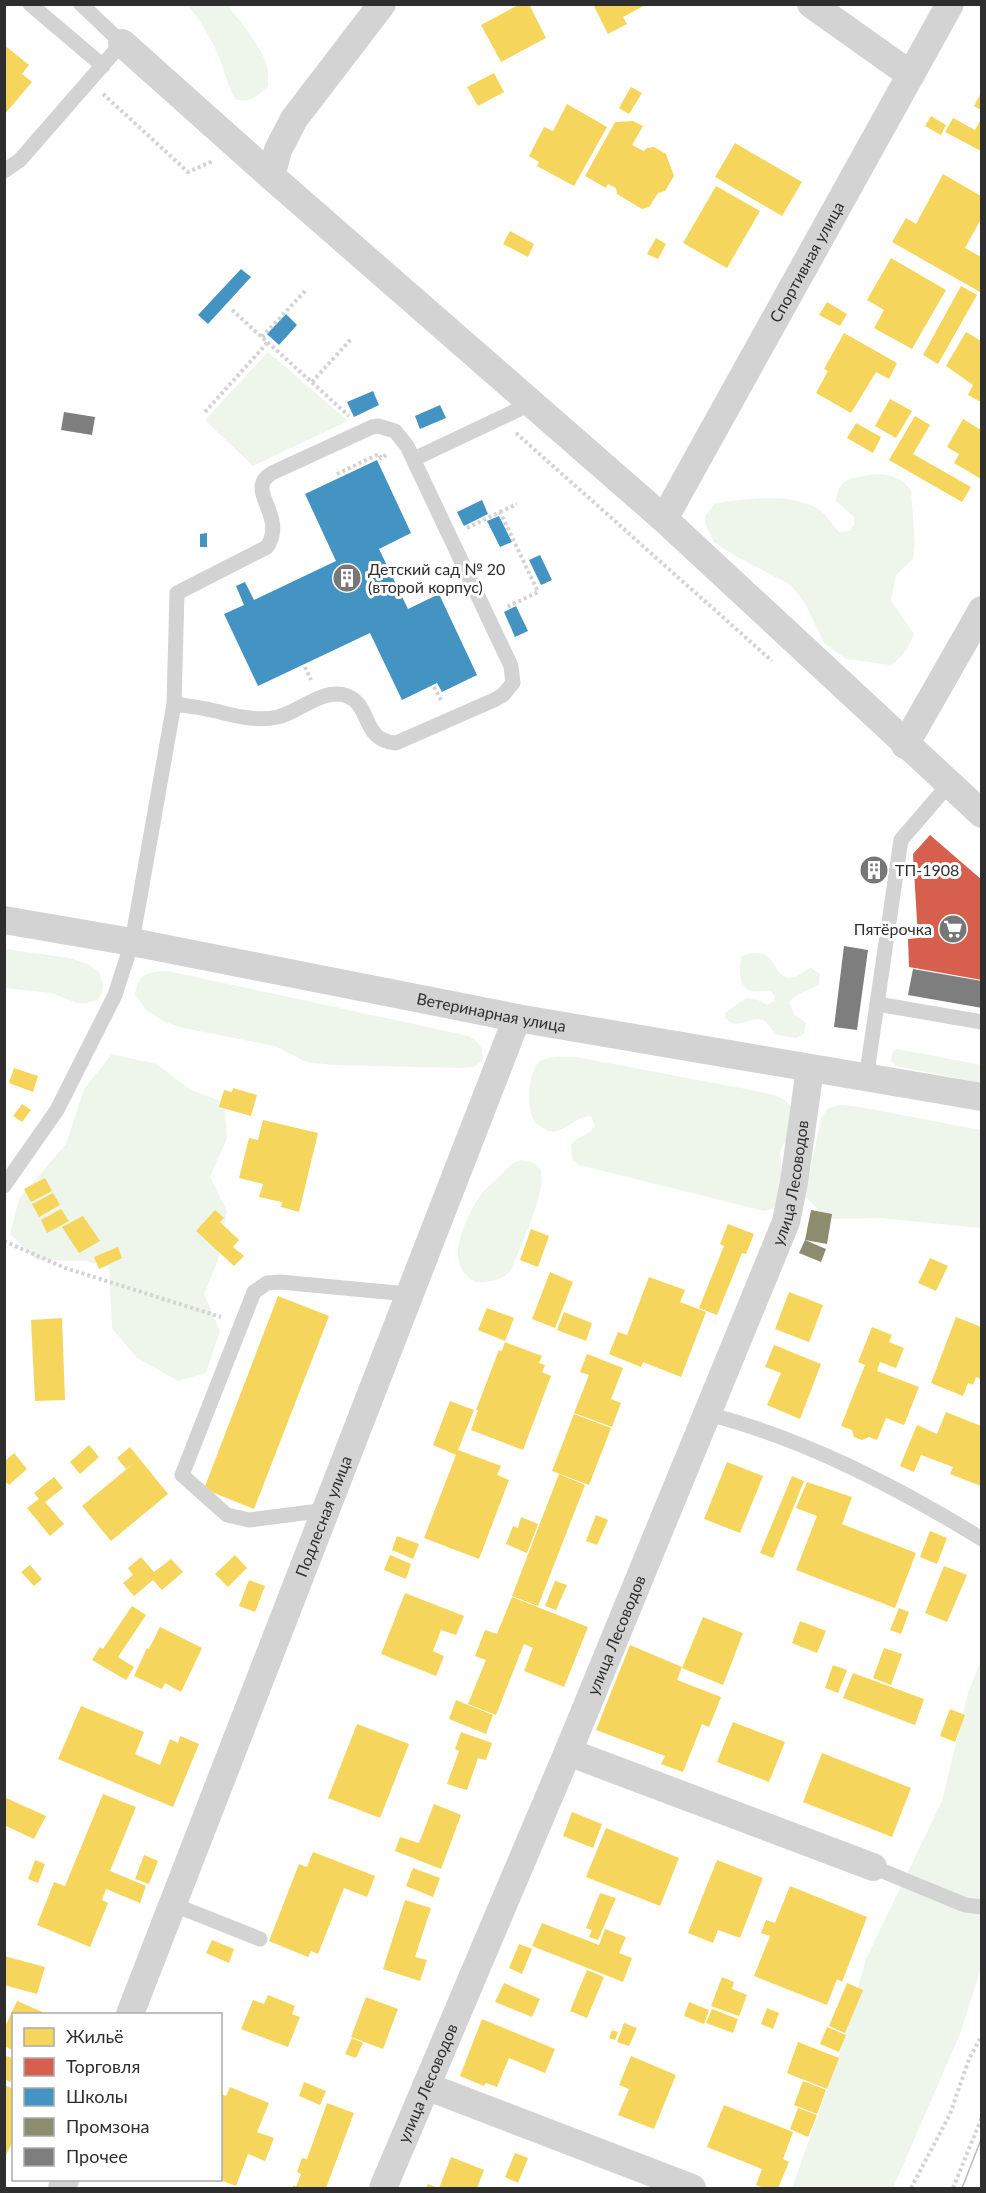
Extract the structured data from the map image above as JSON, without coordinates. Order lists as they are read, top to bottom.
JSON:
{
  "streets": {
    "street": [
      "Спортивная улица",
      "Ветеринарная улица",
      "улица Лесоводов",
      "Подлесная улица"
    ]
  },
  "crossings": [
    ["Ветеринарная улица", "улица Лесоводов"],
    ["Ветеринарная улица", "Подлесная улица"]
  ],
  "places": {
    "building": ["Детский сад № 20 (второй корпус)", "ТП-1908"],
    "supermarket": ["Пятёрочка"]
  },
  "legend": [
    "Жильё",
    "Торговля",
    "Школы",
    "Промзона",
    "Прочее"
  ]
}
